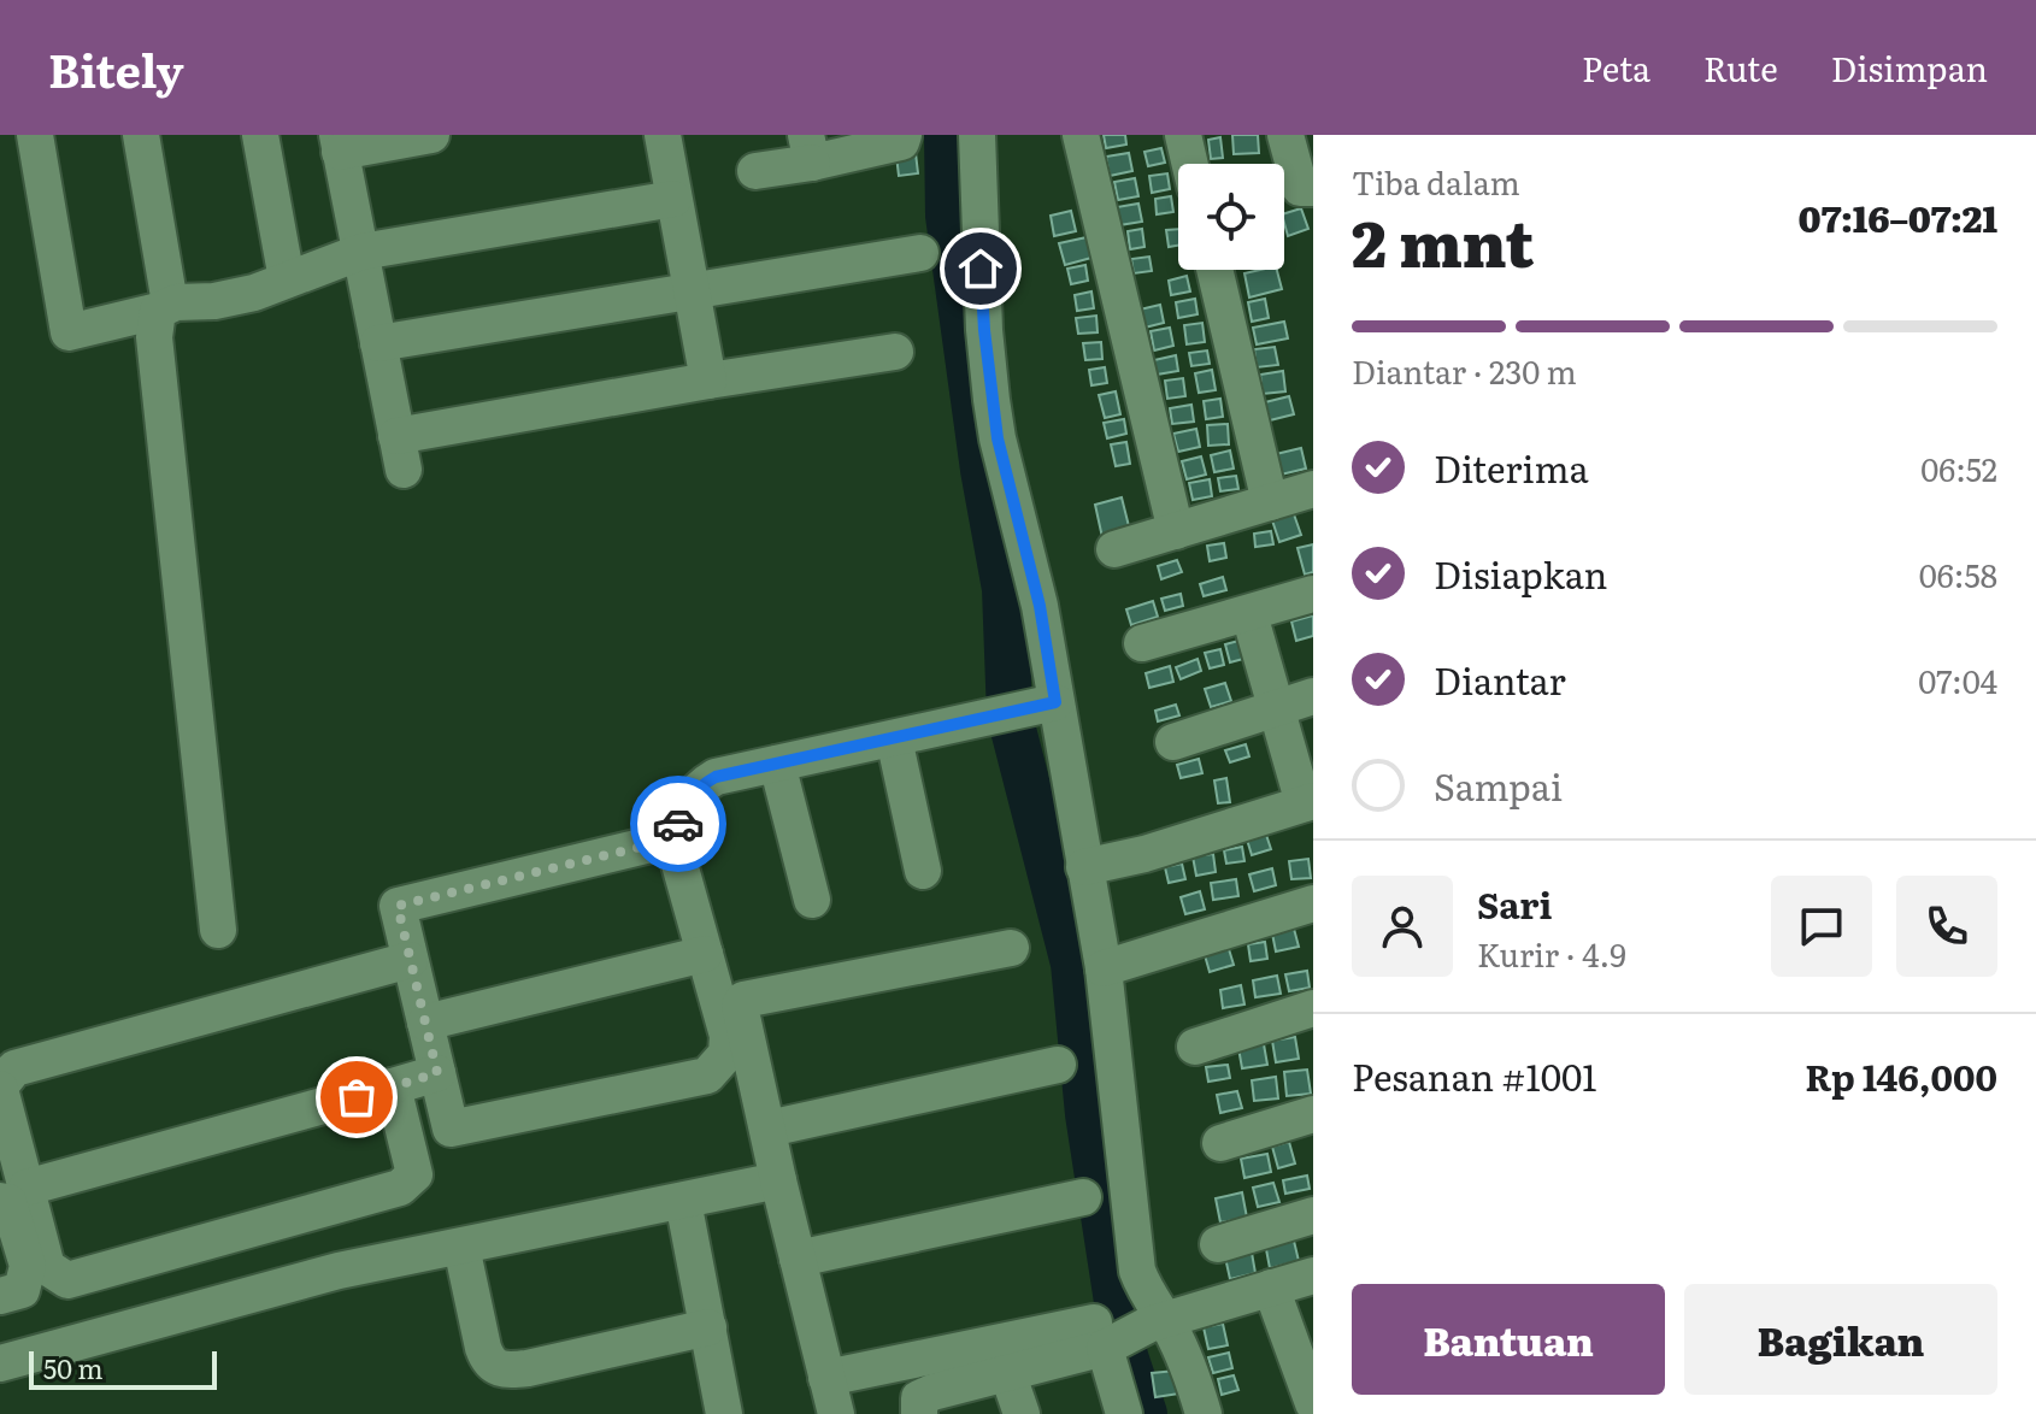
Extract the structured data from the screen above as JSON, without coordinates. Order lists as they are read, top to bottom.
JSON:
{
  "scale_bar": "50 m",
  "page": {
    "header": "Bitely",
    "nav": ["Peta", "Rute", "Disimpan"],
    "heading": ["2 mnt", "Tiba dalam", "07:16–07:21"],
    "panel": [
      "Sari",
      "Kurir · 4.9",
      "Pesanan #1001",
      "Rp 146,000"
    ],
    "bar": "Diantar · 230 m",
    "list": [
      ["Diterima", "06:52"],
      ["Disiapkan", "06:58"],
      ["Diantar", "07:04"],
      "Sampai"
    ],
    "buttons": ["Bantuan", "Bagikan"],
    "scale": "50 m"
  }
}
